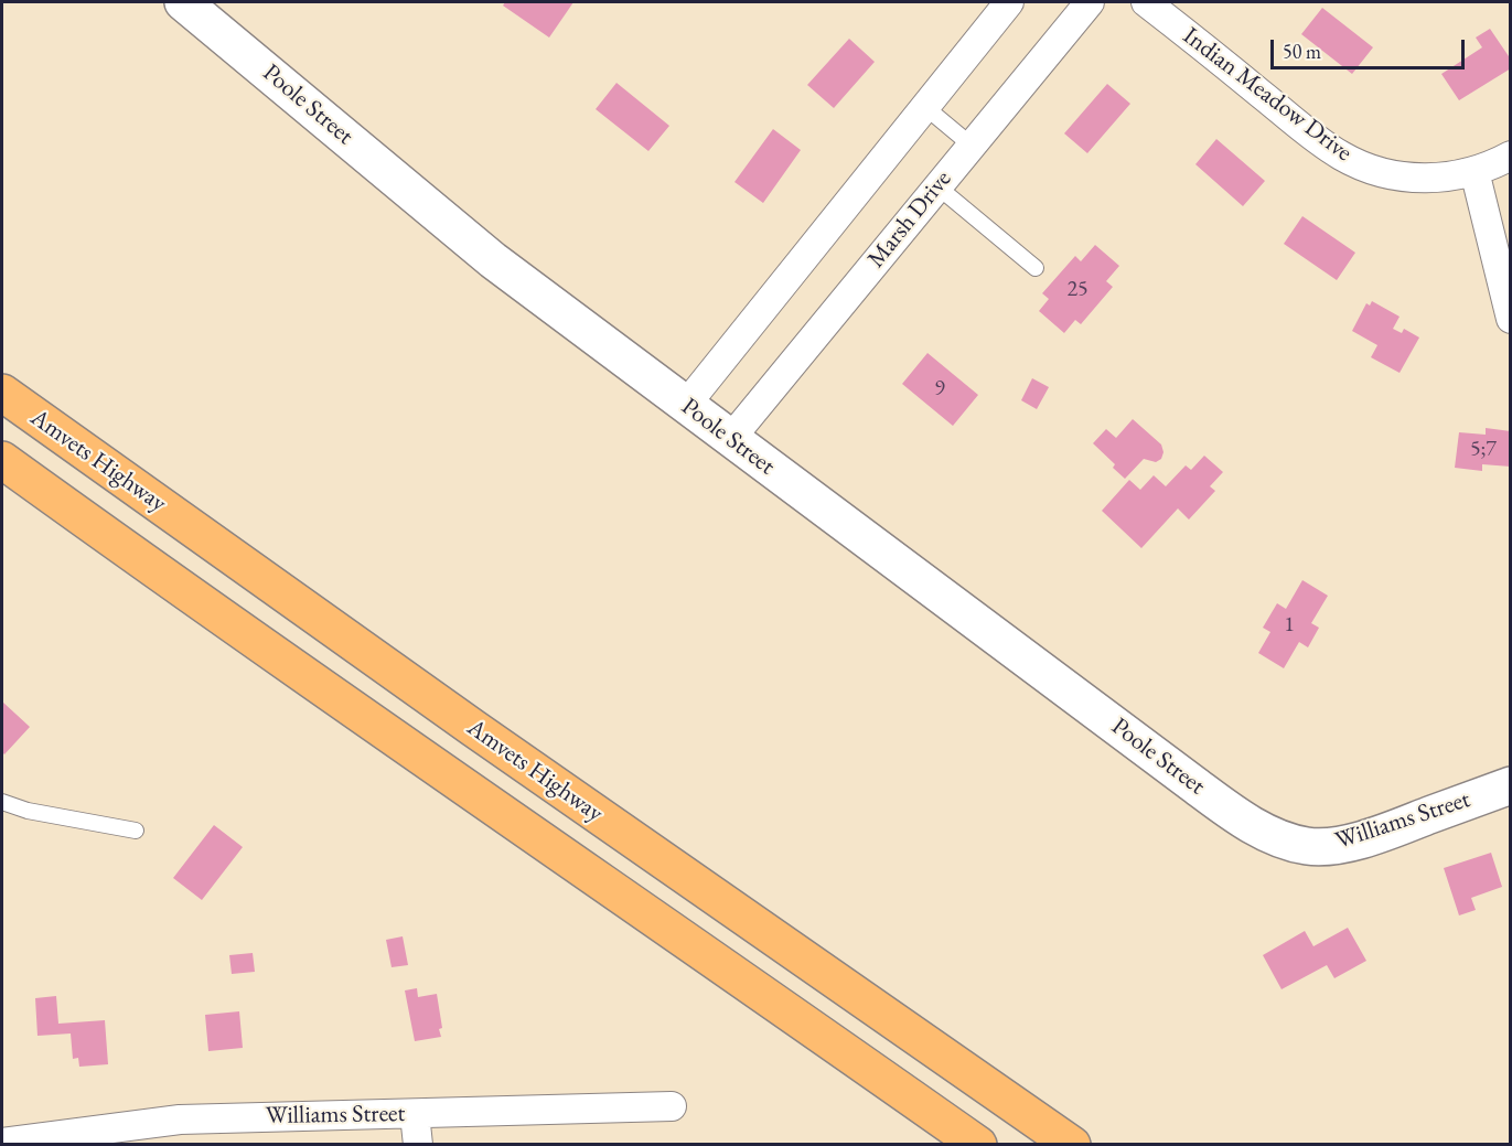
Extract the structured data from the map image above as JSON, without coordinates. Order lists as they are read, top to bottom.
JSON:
{
  "streets": {
    "highway": ["Amvets Highway"],
    "street": [
      "Indian Meadow Drive",
      "Poole Street",
      "Marsh Drive",
      "Williams Street"
    ]
  },
  "crossings": [
    ["Poole Street", "Marsh Drive"],
    ["Poole Street", "Williams Street"]
  ],
  "house_numbers": [
    "25",
    "9",
    "5;7",
    "1"
  ],
  "scale_bar": "50 m"
}
